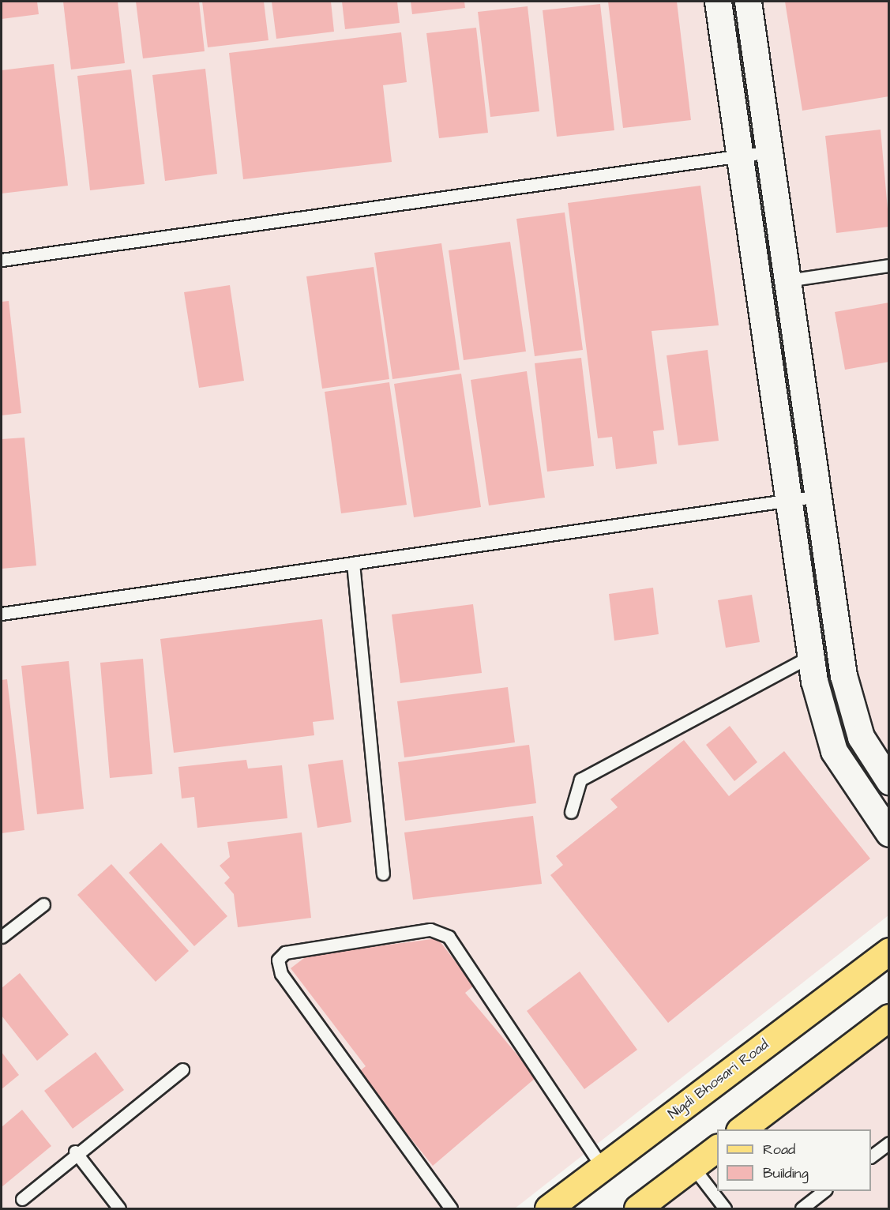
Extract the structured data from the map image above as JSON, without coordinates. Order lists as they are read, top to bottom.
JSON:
{
  "streets": {
    "main road": ["Nigdi Bhosari Road"]
  },
  "legend": ["Road", "Building"]
}
